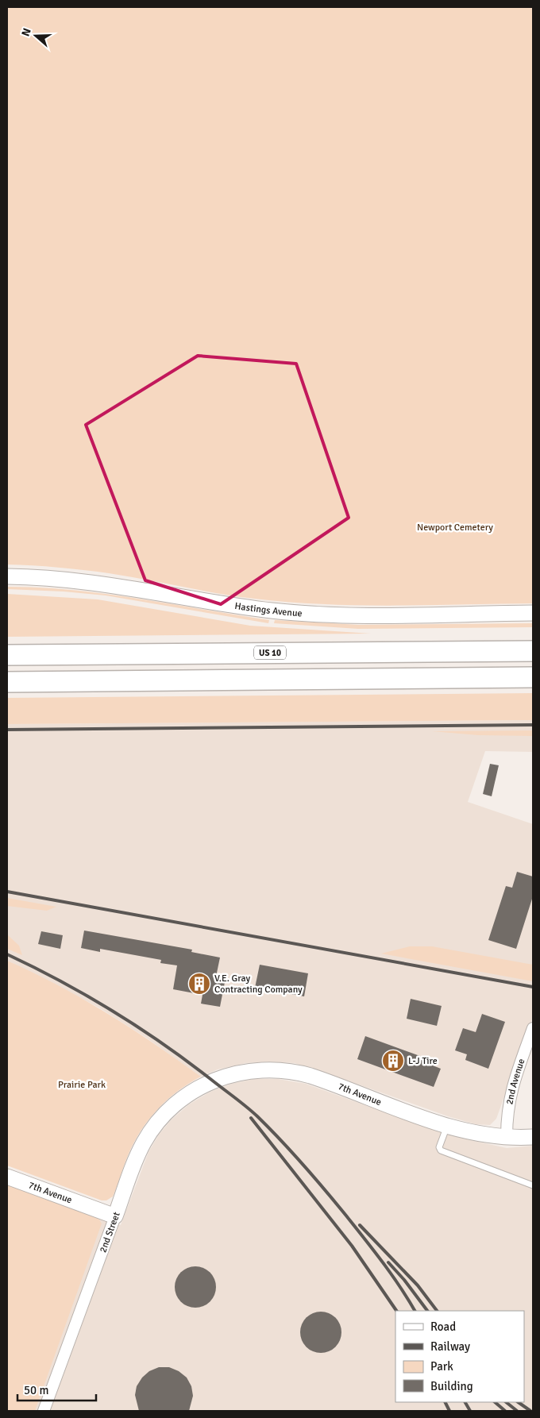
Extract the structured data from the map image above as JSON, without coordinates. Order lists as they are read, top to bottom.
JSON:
{
  "streets": {
    "highway": ["US 10"],
    "street": [
      "Hastings Avenue",
      "2nd Avenue",
      "7th Avenue",
      "2nd Street"
    ]
  },
  "crossings": [
    ["2nd Avenue", "7th Avenue"],
    ["7th Avenue", "2nd Street"]
  ],
  "parks": ["Newport Cemetery", "Prairie Park"],
  "places": {
    "building": ["V.E. Gray Contracting Company", "L-J Tire"]
  },
  "legend": [
    "Road",
    "Railway",
    "Park",
    "Building"
  ],
  "scale_bar": "50 m",
  "north": "left"
}
